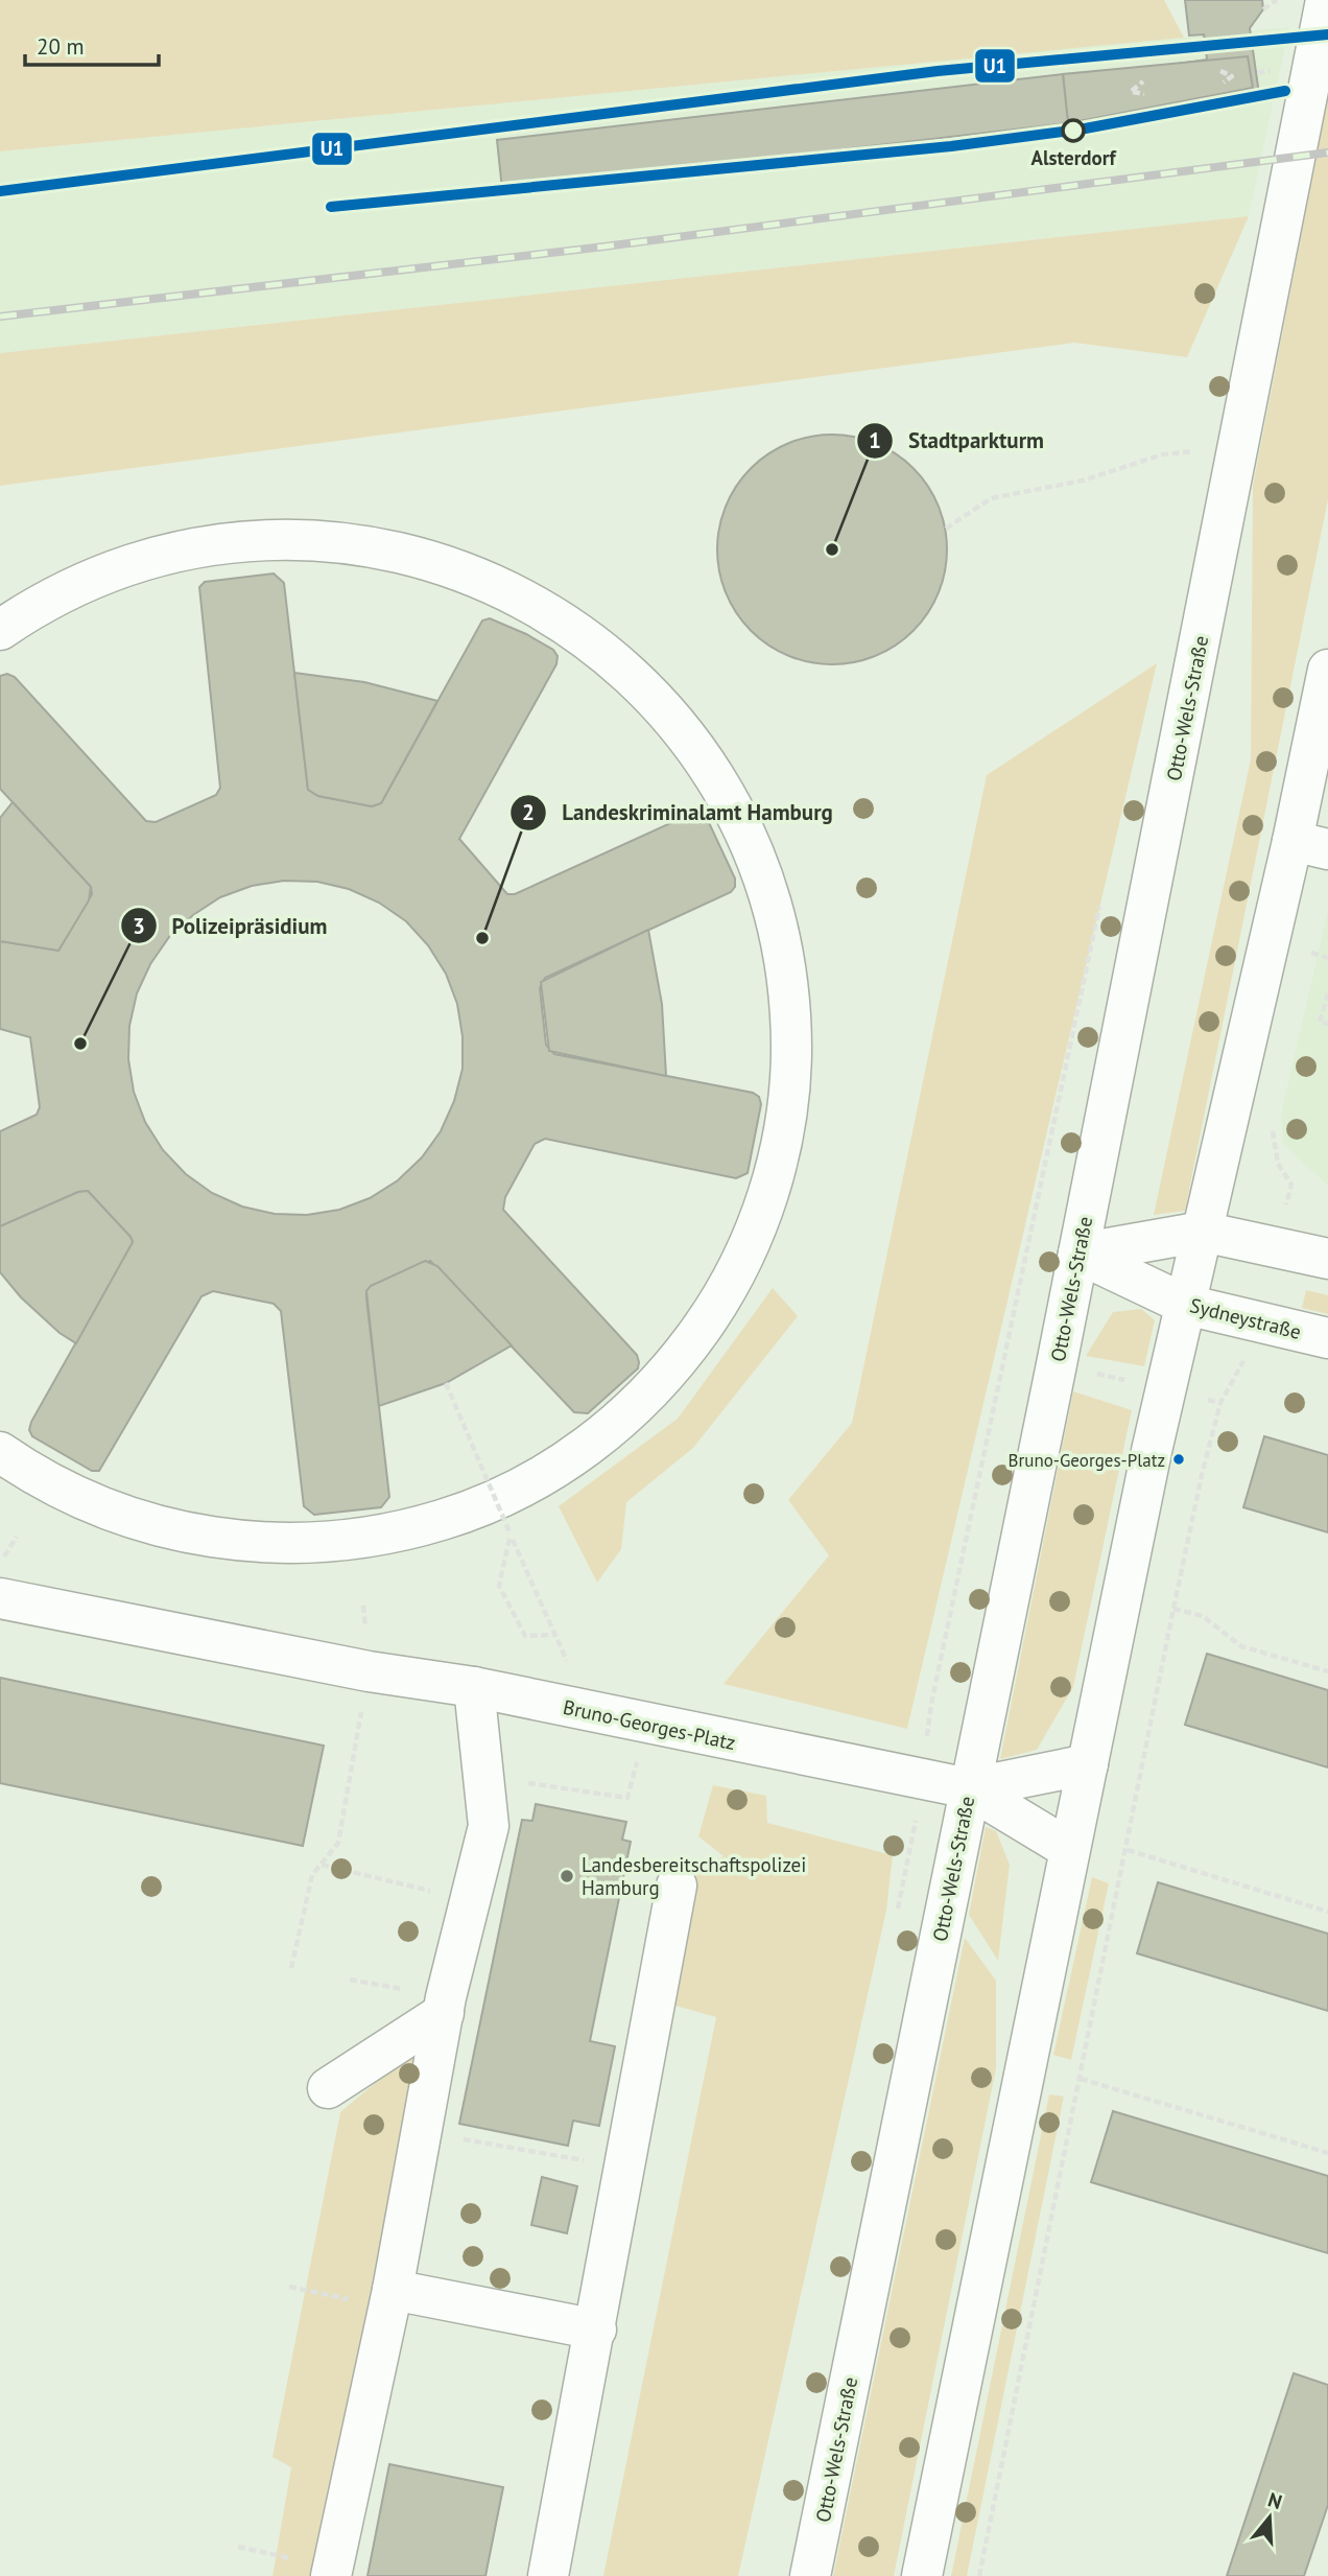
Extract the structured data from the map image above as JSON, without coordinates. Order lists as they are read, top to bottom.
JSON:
{
  "streets": {
    "main road": ["Otto-Wels-Straße", "Sydneystraße", "Bruno-Georges-Platz"]
  },
  "crossings": [
    ["Otto-Wels-Straße", "Sydneystraße"],
    ["Otto-Wels-Straße", "Bruno-Georges-Platz"]
  ],
  "places": [
    "Alsterdorf",
    "Stadtparkturm",
    "Landeskriminalamt Hamburg",
    "Polizeipräsidium",
    "Bruno-Georges-Platz",
    "Landesbereitschaftspolizei Hamburg"
  ],
  "lines": ["transit line U1"],
  "scale_bar": "20 m",
  "north": "top"
}
